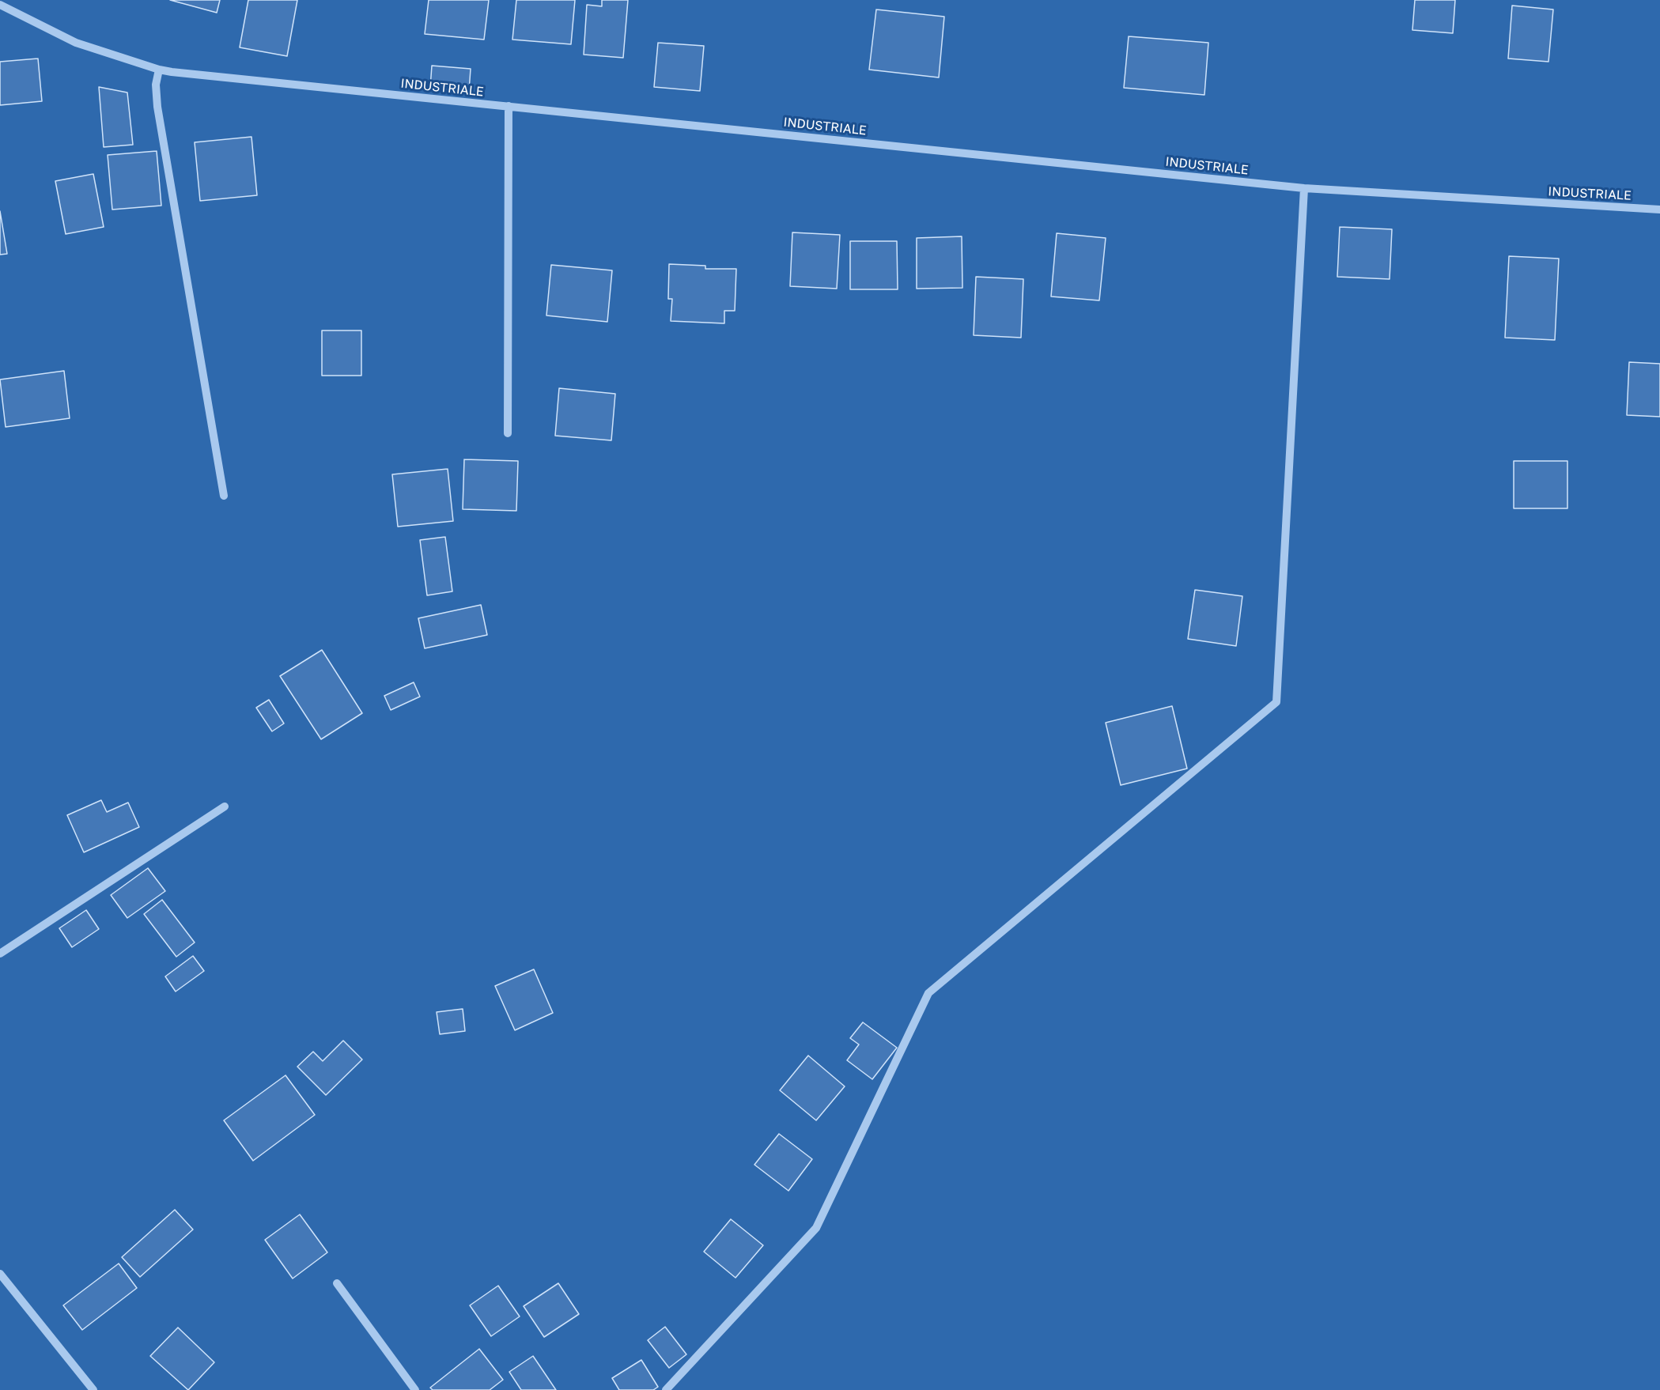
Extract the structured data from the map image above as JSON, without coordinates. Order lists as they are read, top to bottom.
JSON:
{
  "streets": {
    "street": ["INDUSTRIALE"]
  }
}
